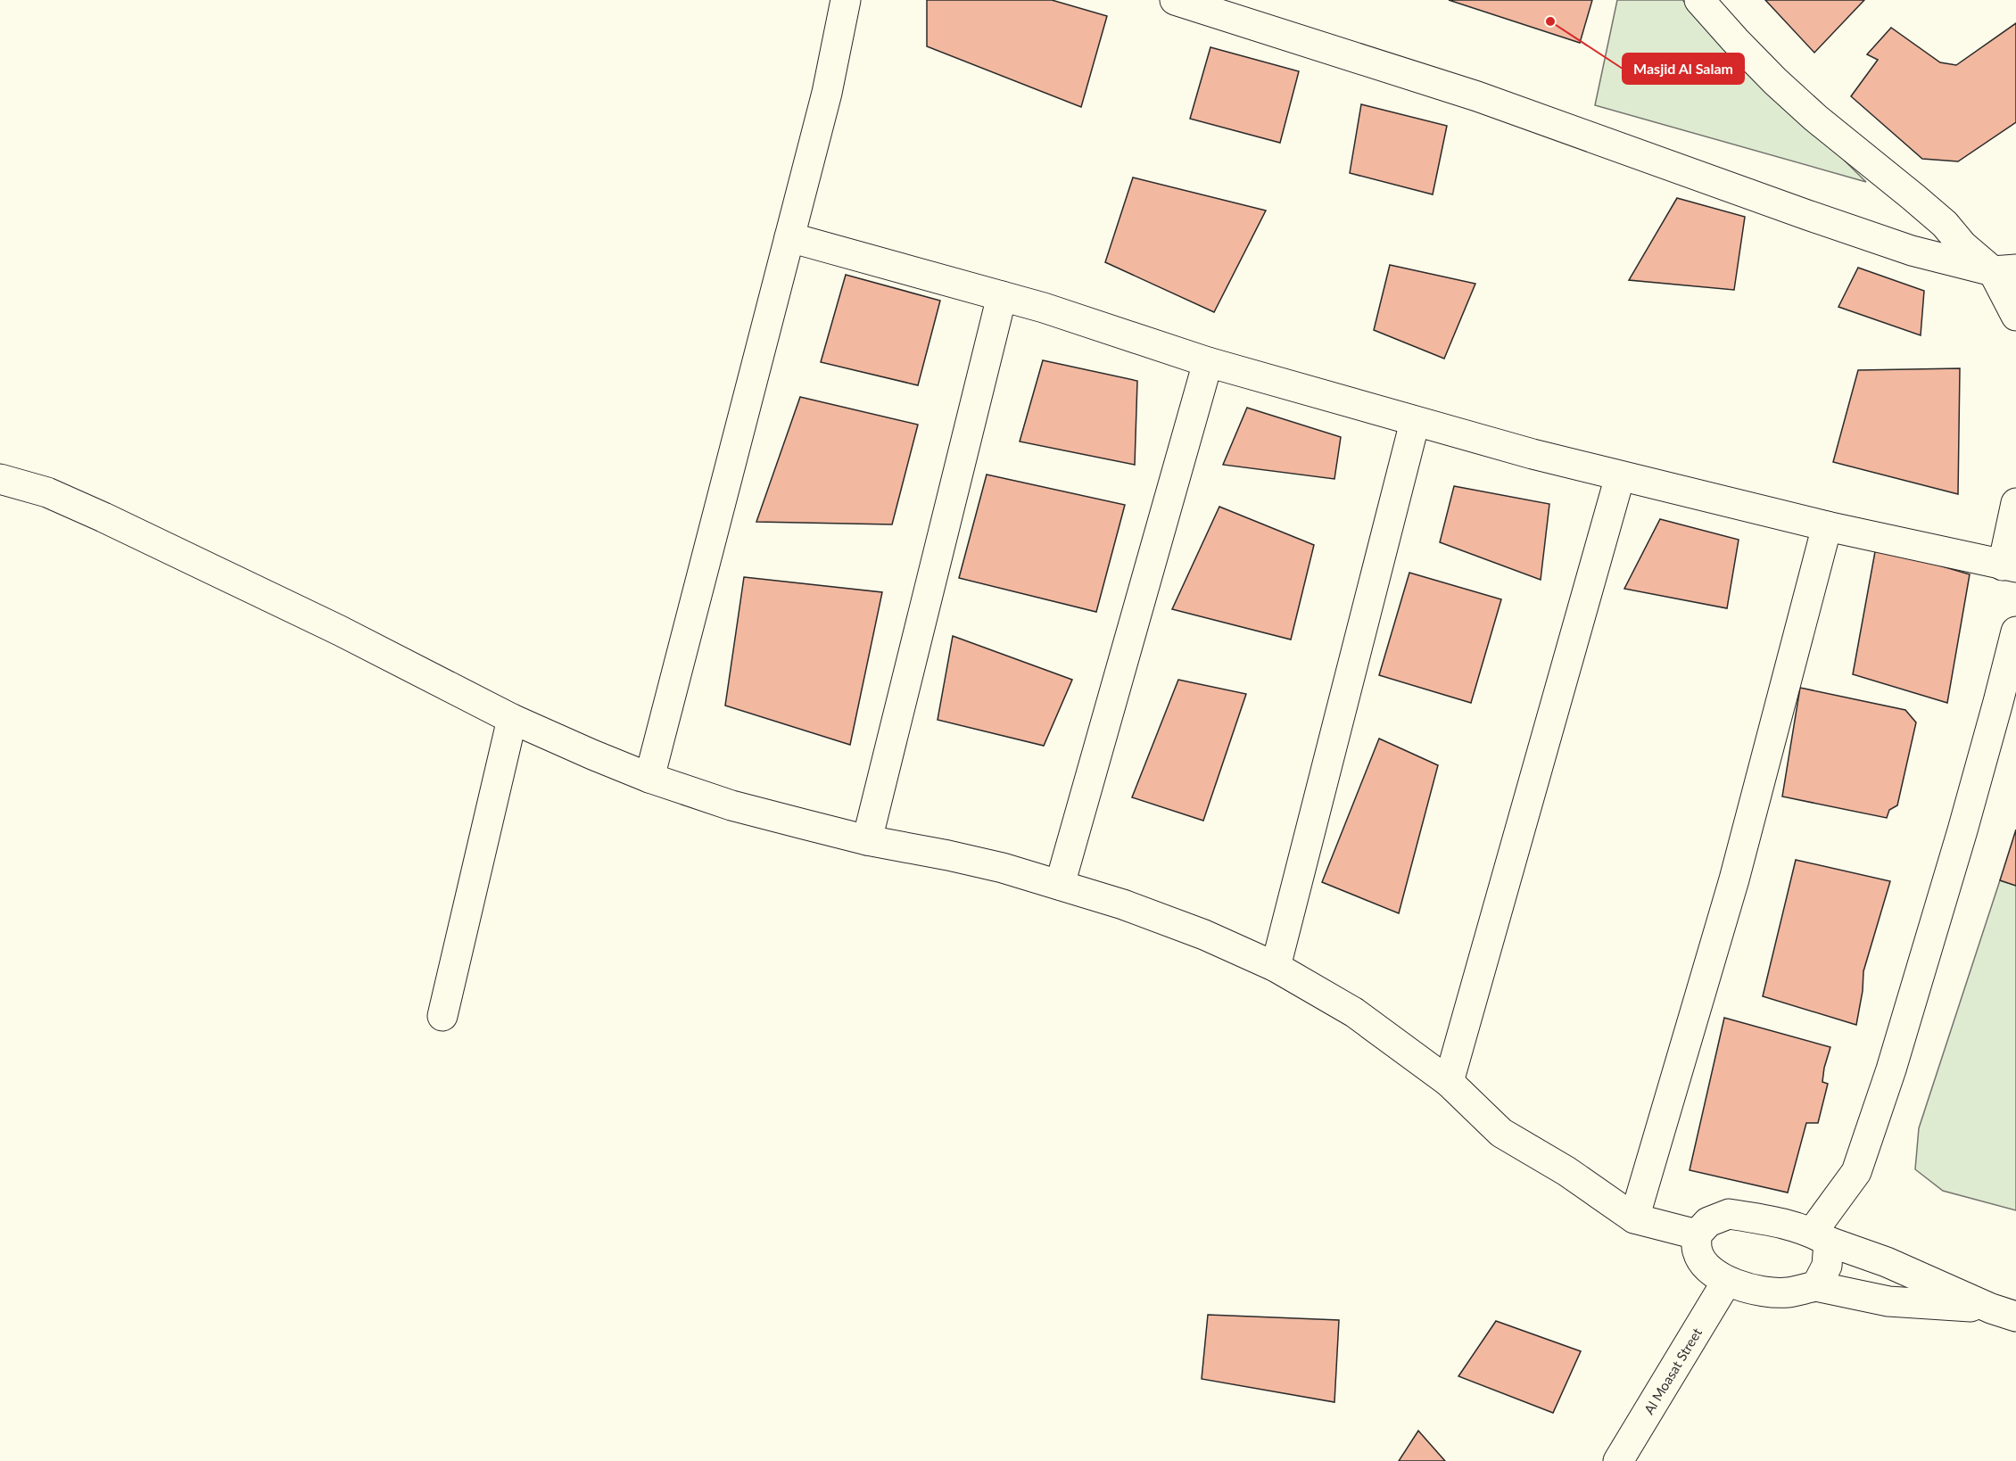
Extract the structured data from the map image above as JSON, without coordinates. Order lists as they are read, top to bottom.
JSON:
{
  "streets": {
    "street": ["Al Moasat Street"]
  },
  "places": ["Masjid Al Salam"]
}
